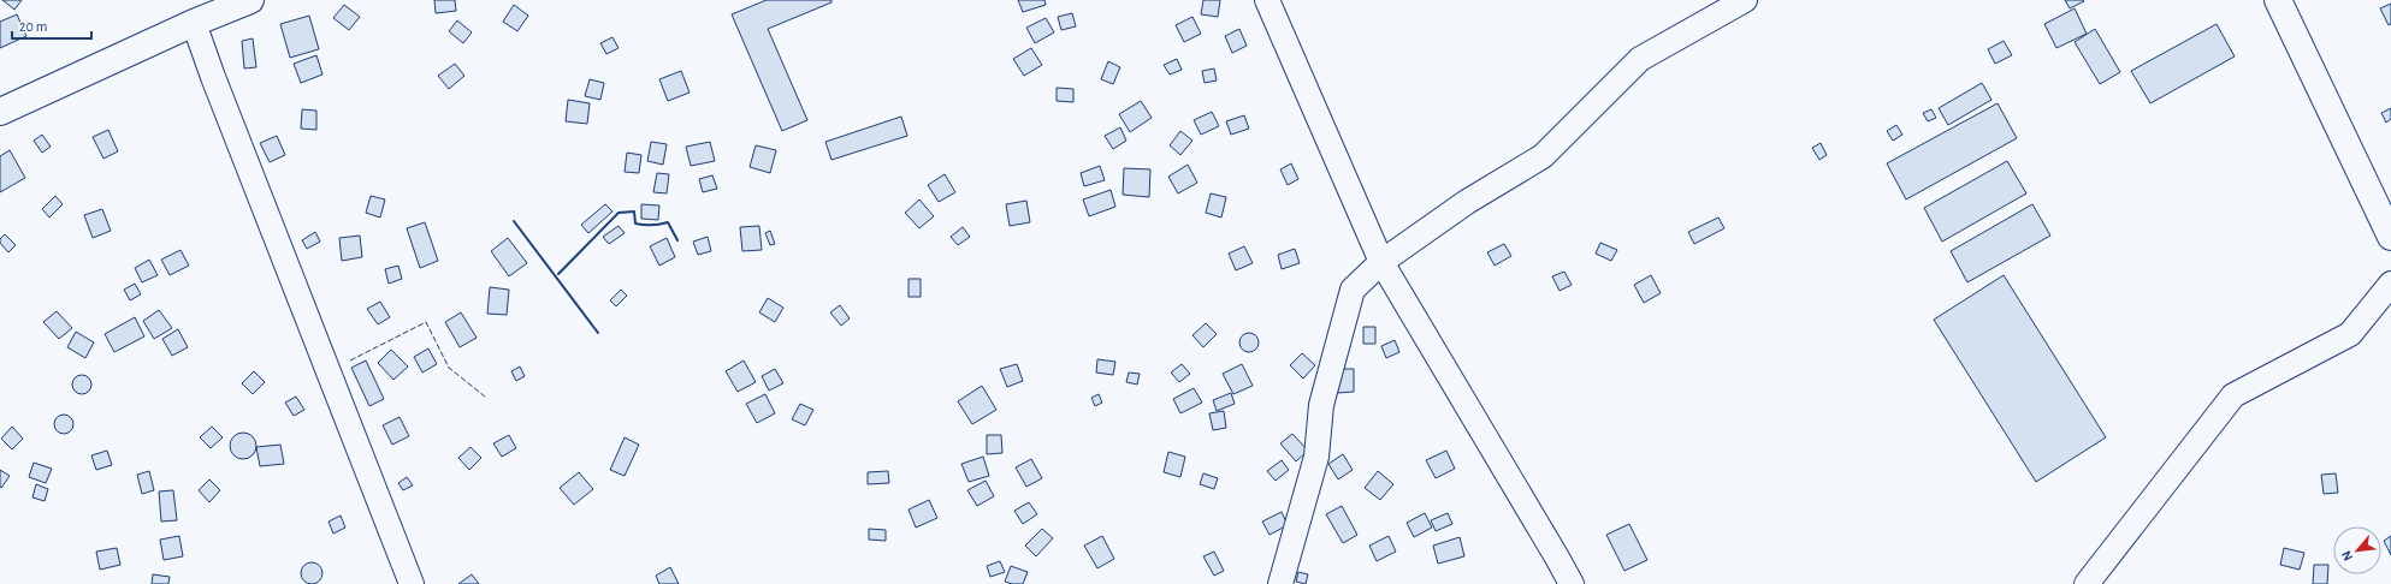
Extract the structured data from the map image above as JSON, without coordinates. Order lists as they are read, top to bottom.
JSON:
{
  "scale_bar": "20 m",
  "north": "bottom left"
}
